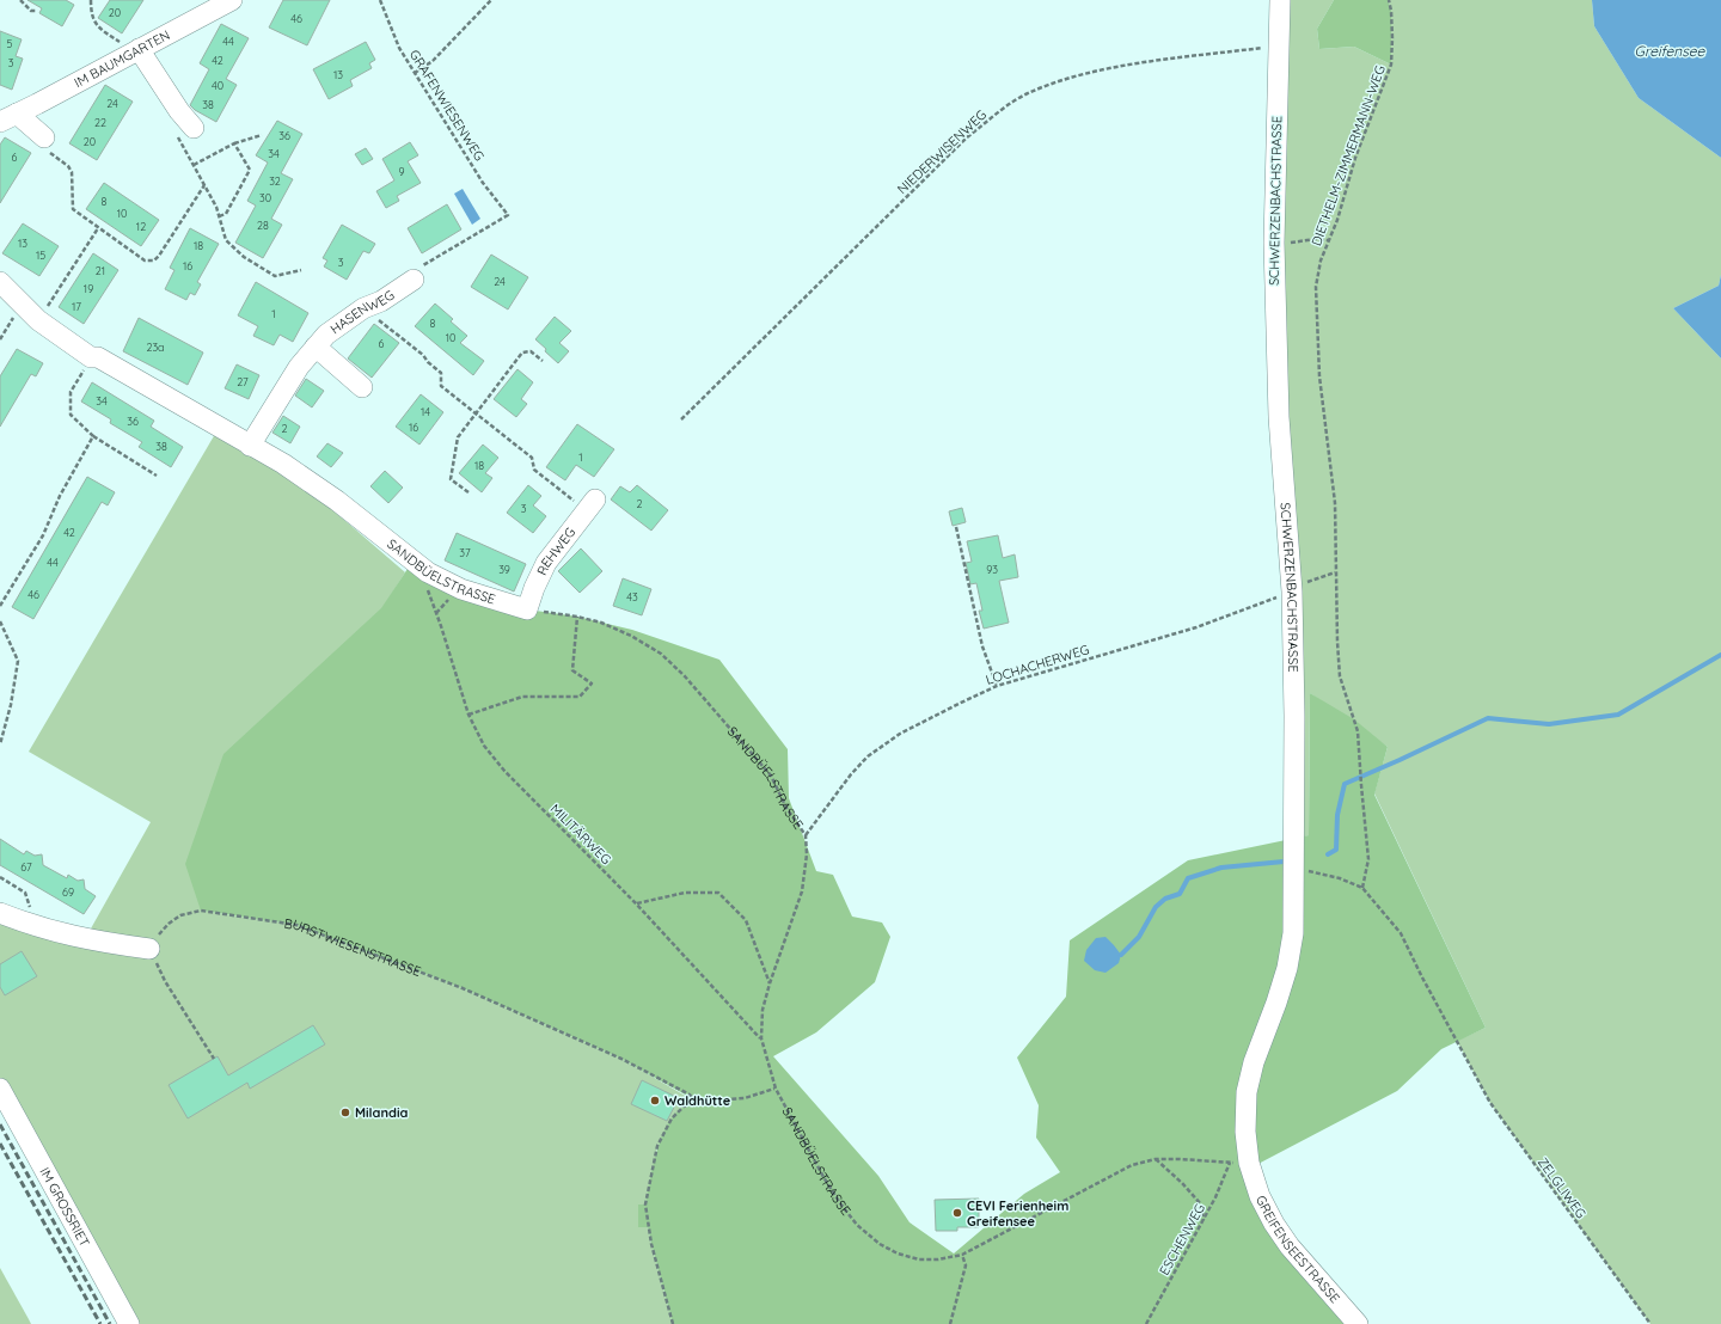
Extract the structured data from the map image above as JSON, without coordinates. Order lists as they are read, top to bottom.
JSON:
{
  "streets": {
    "street": [
      "IM BAUMGARTEN",
      "SCHWERZENBACHSTRASSE",
      "HASENWEG",
      "REHWEG",
      "SANDBÜELSTRASSE",
      "IM GROSSRIET",
      "GREIFENSEESTRASSE"
    ],
    "path": [
      "GRAFENWIESENWEG",
      "NIEDERWISENWEG",
      "DIETHELM-ZIMMERMANN-WEG",
      "LOCHACHERWEG",
      "MILITÄRWEG",
      "BURSTWIESENSTRASSE",
      "ZELGLIWEG",
      "ESCHENWEG"
    ]
  },
  "crossings": [
    ["GRAFENWIESENWEG", "HASENWEG"],
    ["NIEDERWISENWEG", "SCHWERZENBACHSTRASSE"],
    ["DIETHELM-ZIMMERMANN-WEG", "LOCHACHERWEG"],
    ["DIETHELM-ZIMMERMANN-WEG", "ZELGLIWEG"],
    ["SCHWERZENBACHSTRASSE", "SANDBÜELSTRASSE"],
    ["SCHWERZENBACHSTRASSE", "LOCHACHERWEG"],
    ["SCHWERZENBACHSTRASSE", "ESCHENWEG"],
    ["SCHWERZENBACHSTRASSE", "GREIFENSEESTRASSE"],
    ["HASENWEG", "SANDBÜELSTRASSE"],
    ["REHWEG", "SANDBÜELSTRASSE"],
    ["SANDBÜELSTRASSE", "LOCHACHERWEG"],
    ["SANDBÜELSTRASSE", "MILITÄRWEG"],
    ["SANDBÜELSTRASSE", "ESCHENWEG"],
    ["SANDBÜELSTRASSE", "GREIFENSEESTRASSE"],
    ["ESCHENWEG", "GREIFENSEESTRASSE"]
  ],
  "water": ["Greifensee"],
  "places": ["Waldhütte", "Milandia", "CEVI Ferienheim Greifensee"],
  "house_numbers": [
    "20",
    "46",
    "44",
    "5",
    "42",
    "3",
    "13",
    "40",
    "24",
    "38",
    "22",
    "36",
    "20",
    "34",
    "6",
    "9",
    "32",
    "30",
    "8",
    "10",
    "28",
    "12",
    "13",
    "18",
    "15",
    "3",
    "16",
    "21",
    "24",
    "19",
    "17",
    "1",
    "8",
    "10",
    "6",
    "23a",
    "27",
    "34",
    "14",
    "36",
    "16",
    "2",
    "38",
    "1",
    "18",
    "2",
    "3",
    "42",
    "37",
    "44",
    "39",
    "93",
    "46",
    "43",
    "67",
    "69"
  ]
}
